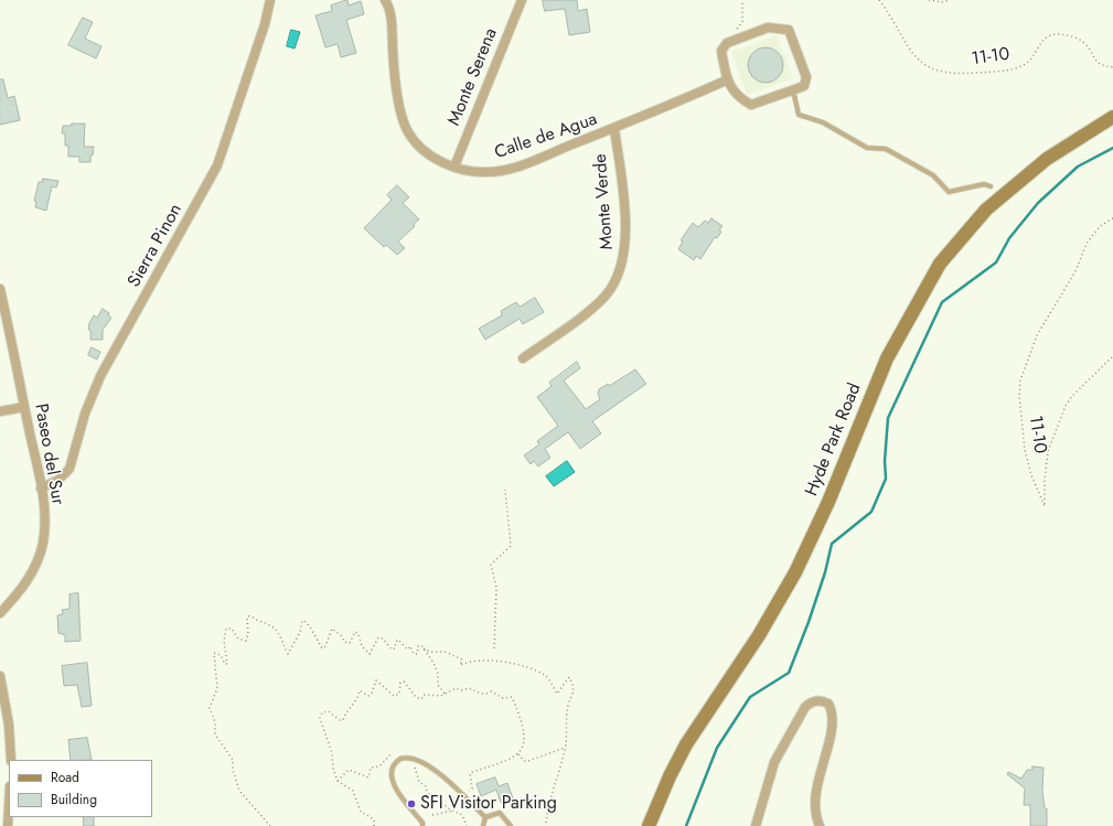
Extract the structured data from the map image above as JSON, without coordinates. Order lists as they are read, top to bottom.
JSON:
{
  "streets": {
    "main road": ["Hyde Park Road"],
    "street": [
      "Monte Serena",
      "Calle de Agua",
      "Monte Verde",
      "Sierra Pinon",
      "Paseo del Sur"
    ],
    "path": ["11-10"]
  },
  "crossings": [
    ["Monte Serena", "Calle de Agua"],
    ["Calle de Agua", "Monte Verde"],
    ["Sierra Pinon", "Paseo del Sur"]
  ],
  "places": ["SFI Visitor Parking"],
  "legend": ["Road", "Building"]
}
